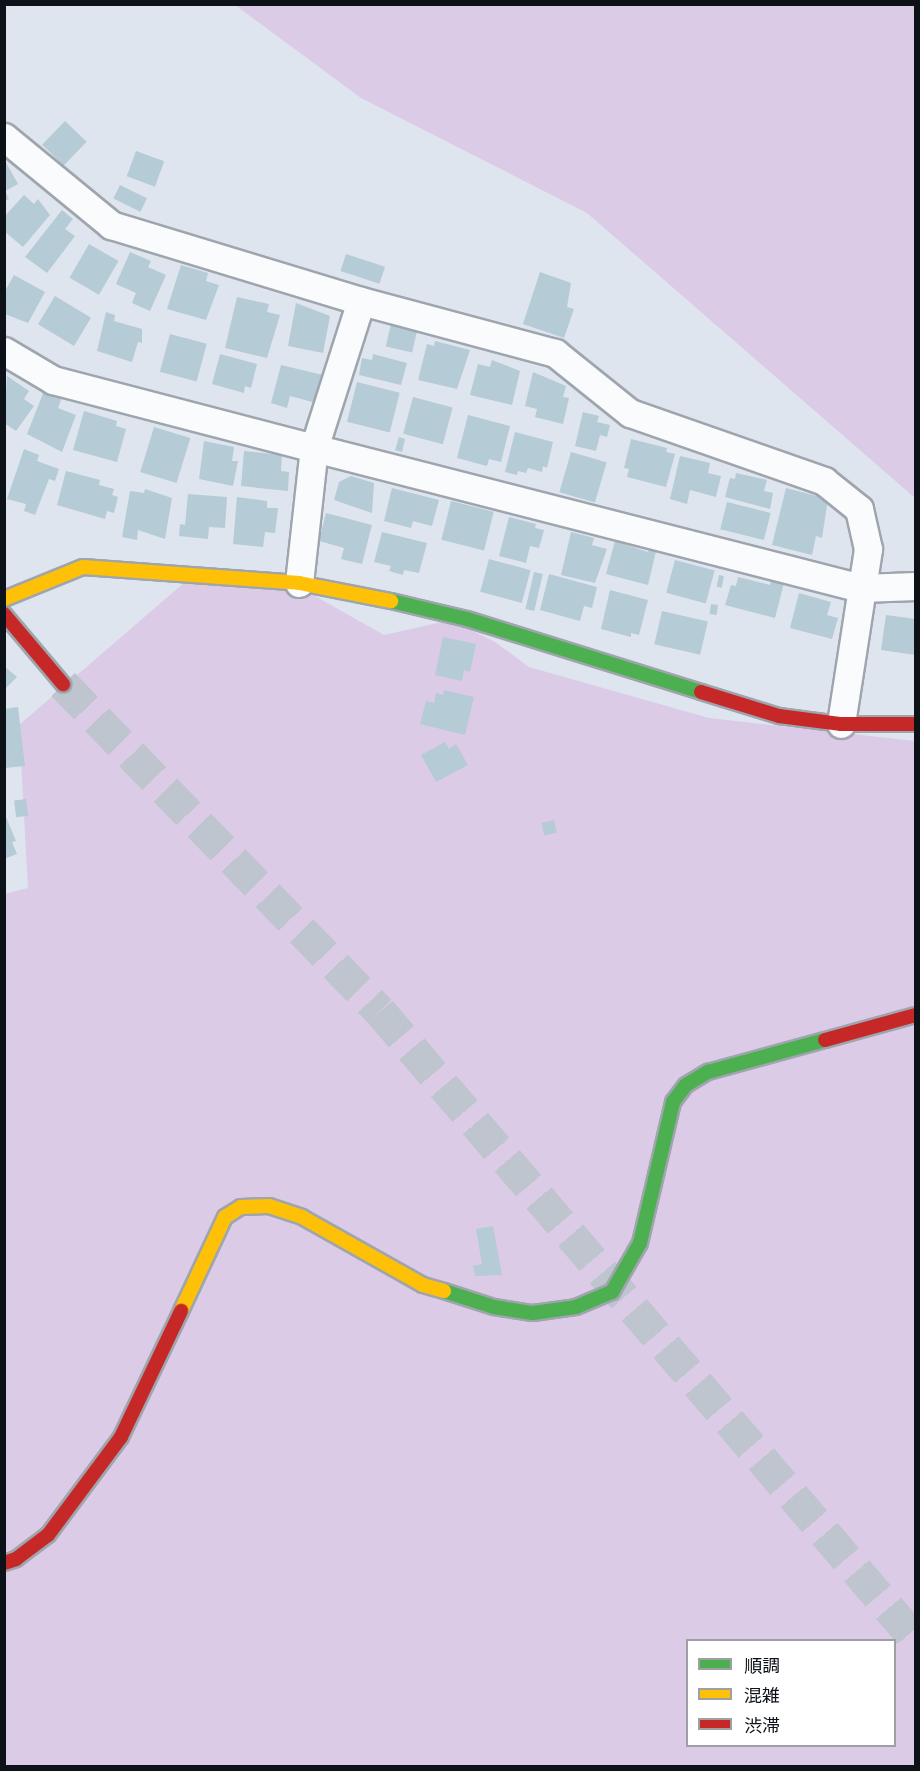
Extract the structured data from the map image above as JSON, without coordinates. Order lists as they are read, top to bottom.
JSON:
{
  "legend": ["順調", "混雑", "渋滞"]
}
